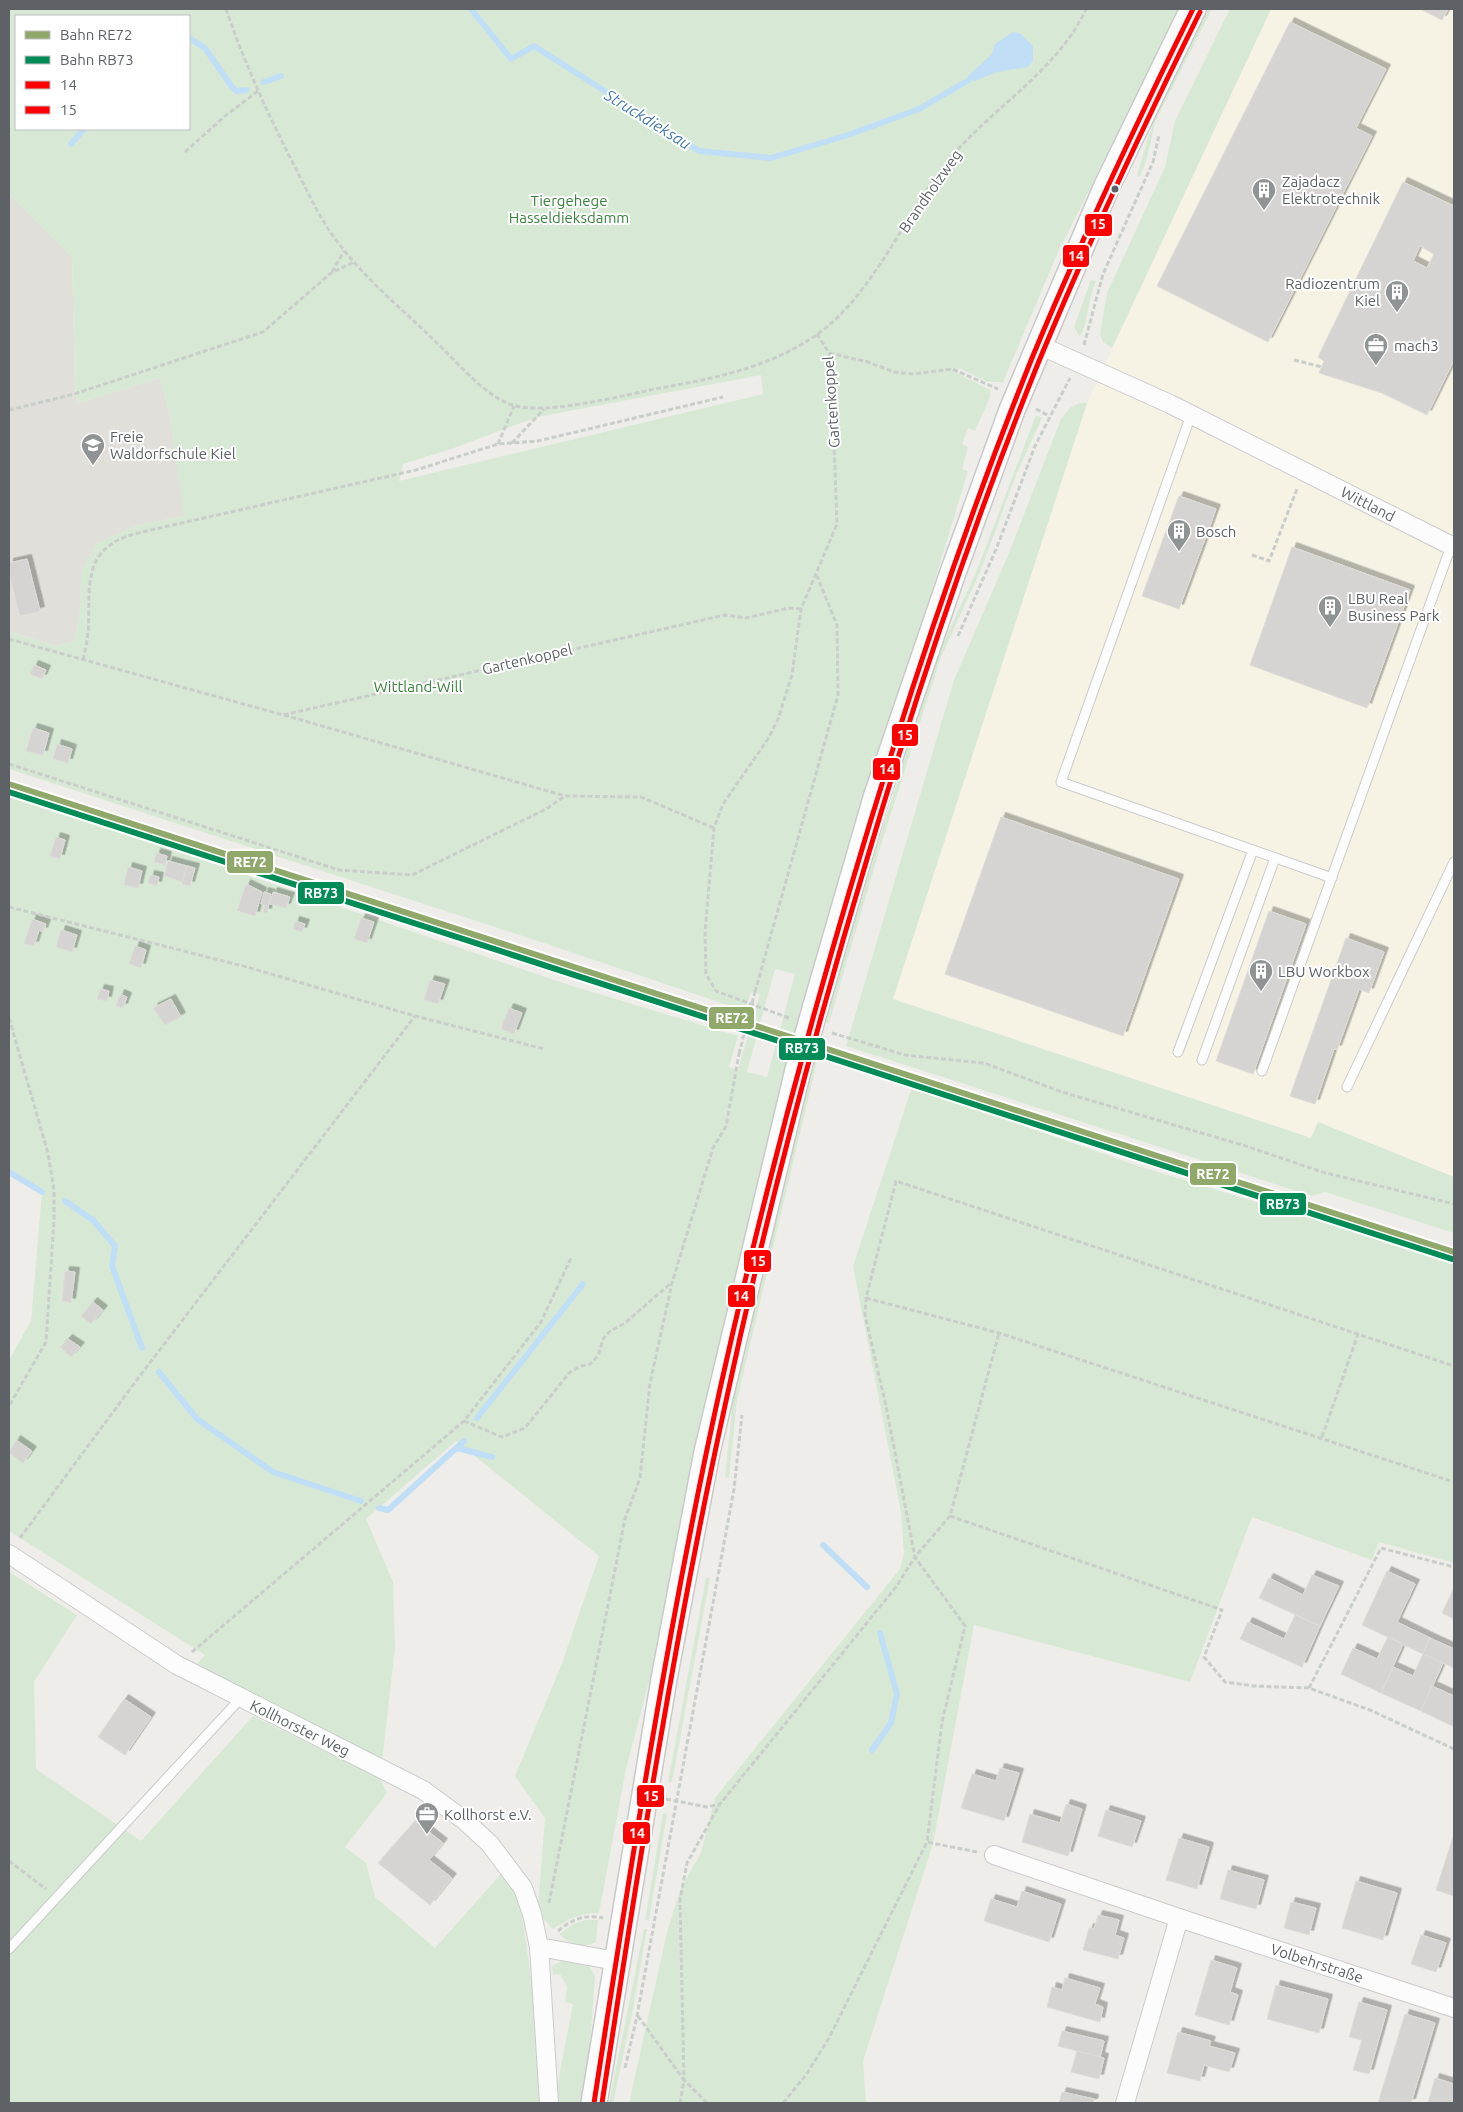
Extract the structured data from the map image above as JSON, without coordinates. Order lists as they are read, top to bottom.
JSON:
{
  "streets": {
    "street": ["Wittland", "Kollhorster Weg", "Volbehrstraße"],
    "path": ["Brandholzweg", "Gartenkoppel"]
  },
  "crossings": [
    ["Brandholzweg", "Gartenkoppel"]
  ],
  "water": ["Struckdieksau"],
  "parks": ["Tiergehege Hasseldieksdamm", "Wittland-Will"],
  "places": {
    "building": [
      "Zajadacz Elektrotechnik",
      "Radiozentrum Kiel",
      "Bosch",
      "LBU Real Business Park",
      "LBU Workbox"
    ],
    "office": ["mach3", "Kollhorst e.V."],
    "school or university": ["Freie Waldorfschule Kiel"]
  },
  "lines": [
    "transit line 14",
    "transit line 15",
    "rail line RE72",
    "rail line RB73"
  ],
  "legend": [
    "Bahn RE72",
    "Bahn RB73",
    "14",
    "15"
  ]
}
